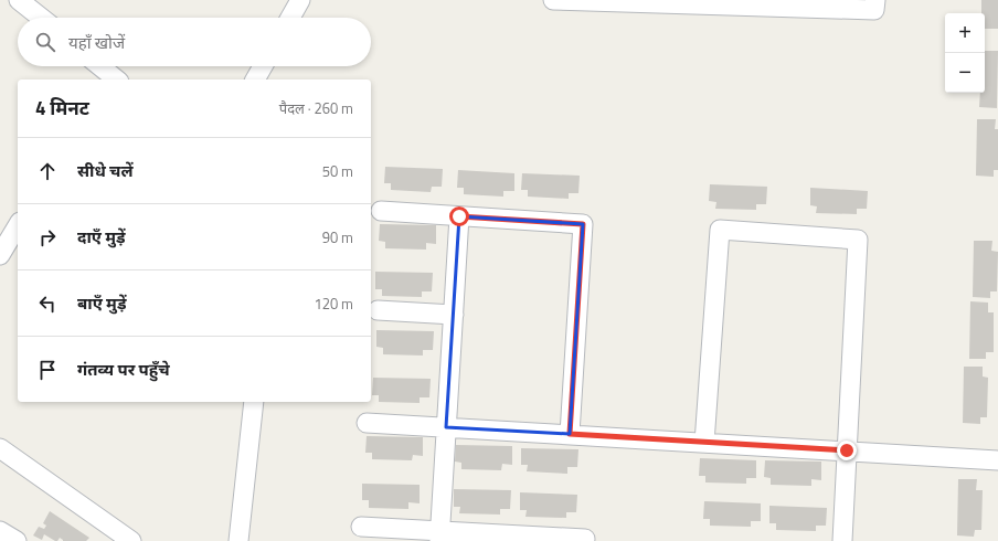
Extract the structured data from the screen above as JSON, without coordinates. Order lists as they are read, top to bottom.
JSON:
{
  "page": {
    "map_buttons": ["+", "−"],
    "search": "यहाँ खोजें",
    "heading": ["4 मिनट", "पैदल · 260 m"],
    "list": [
      ["सीधे चलें", "50 m"],
      ["दाएँ मुड़ें", "90 m"],
      ["बाएँ मुड़ें", "120 m"],
      "गंतव्य पर पहुँचे"
    ]
  }
}
